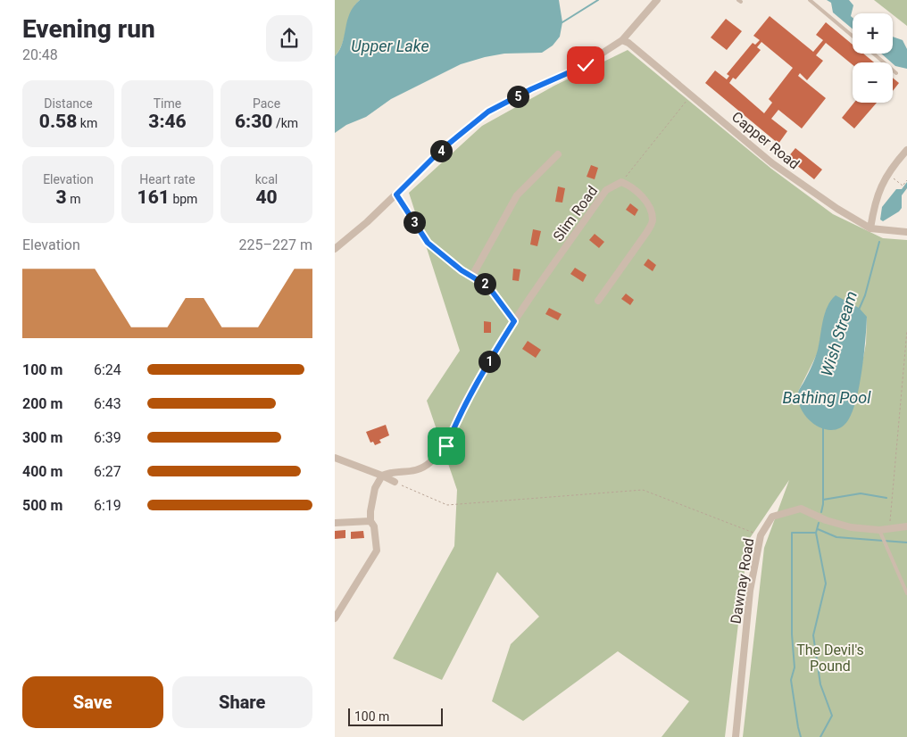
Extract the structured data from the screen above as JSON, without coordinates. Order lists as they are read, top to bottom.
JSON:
{
  "streets": {
    "street": ["Capper Road", "Slim Road", "Dawnay Road"]
  },
  "water": ["Upper Lake", "Wish Stream", "Bathing Pool"],
  "parks": ["The Devil's Pound"],
  "scale_bar": "100 m",
  "page": {
    "heading": ["Evening run", "20:48"],
    "map_buttons": ["+", "−"],
    "stats": [
      ["Distance", "0.58 km"],
      ["Time", "3:46"],
      ["Pace", "6:30 /km"],
      ["Elevation", "3 m"],
      ["Heart rate", "161 bpm"],
      ["kcal", "40"]
    ],
    "pins": [
      "5",
      "4",
      "3",
      "2",
      "1"
    ],
    "chart": ["Elevation", "225–227 m"],
    "list": [
      {
        "name": "100 m",
        "note": "6:24"
      },
      {
        "name": "200 m",
        "note": "6:43"
      },
      {
        "name": "300 m",
        "note": "6:39"
      },
      {
        "name": "400 m",
        "note": "6:27"
      },
      {
        "name": "500 m",
        "note": "6:19"
      }
    ],
    "buttons": ["Save", "Share"],
    "scale": "100 m"
  }
}
